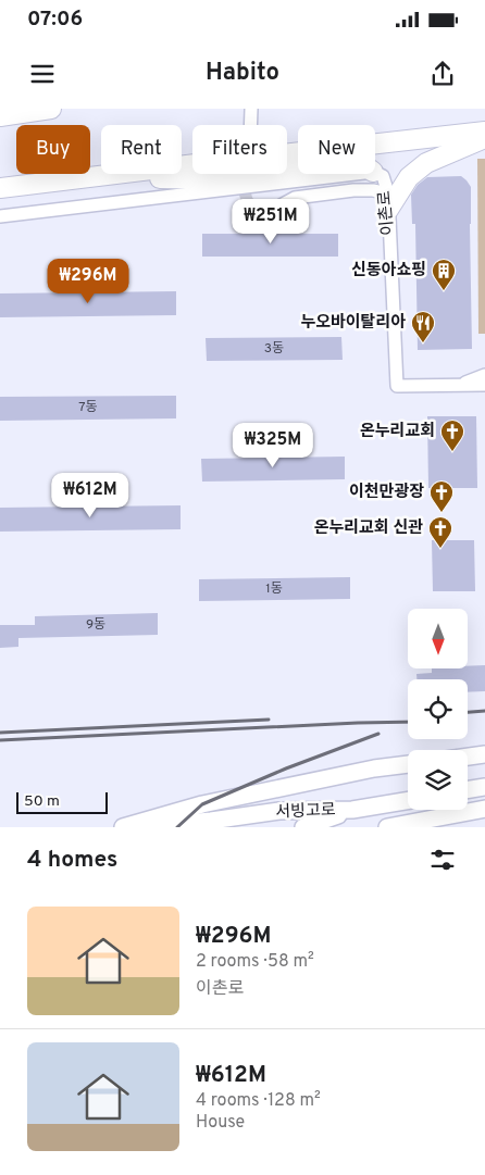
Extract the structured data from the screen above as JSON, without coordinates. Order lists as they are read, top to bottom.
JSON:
{
  "streets": {
    "main road": ["서빙고로"],
    "street": ["이촌로"]
  },
  "places": {
    "building": ["신동아쇼핑"],
    "restaurant": ["누오바이탈리아"],
    "church": ["온누리교회", "이천만광장", "온누리교회 신관"]
  },
  "house_numbers": [
    "3동",
    "7동",
    "1동",
    "9동"
  ],
  "scale_bar": "50 m",
  "north": "bottom",
  "page": {
    "status": "07:06",
    "header": "Habito",
    "chip": [
      "Buy",
      "Rent",
      "Filters",
      "New"
    ],
    "price": [
      "₩251M",
      "₩296M",
      "₩325M",
      "₩612M"
    ],
    "scale": "50 m",
    "heading": "4 homes",
    "list": [
      {
        "name": "₩296M",
        "note": "2 rooms · 58 m² · 이촌로"
      },
      {
        "name": "₩612M",
        "note": "4 rooms · 128 m² · House"
      }
    ]
  }
}
